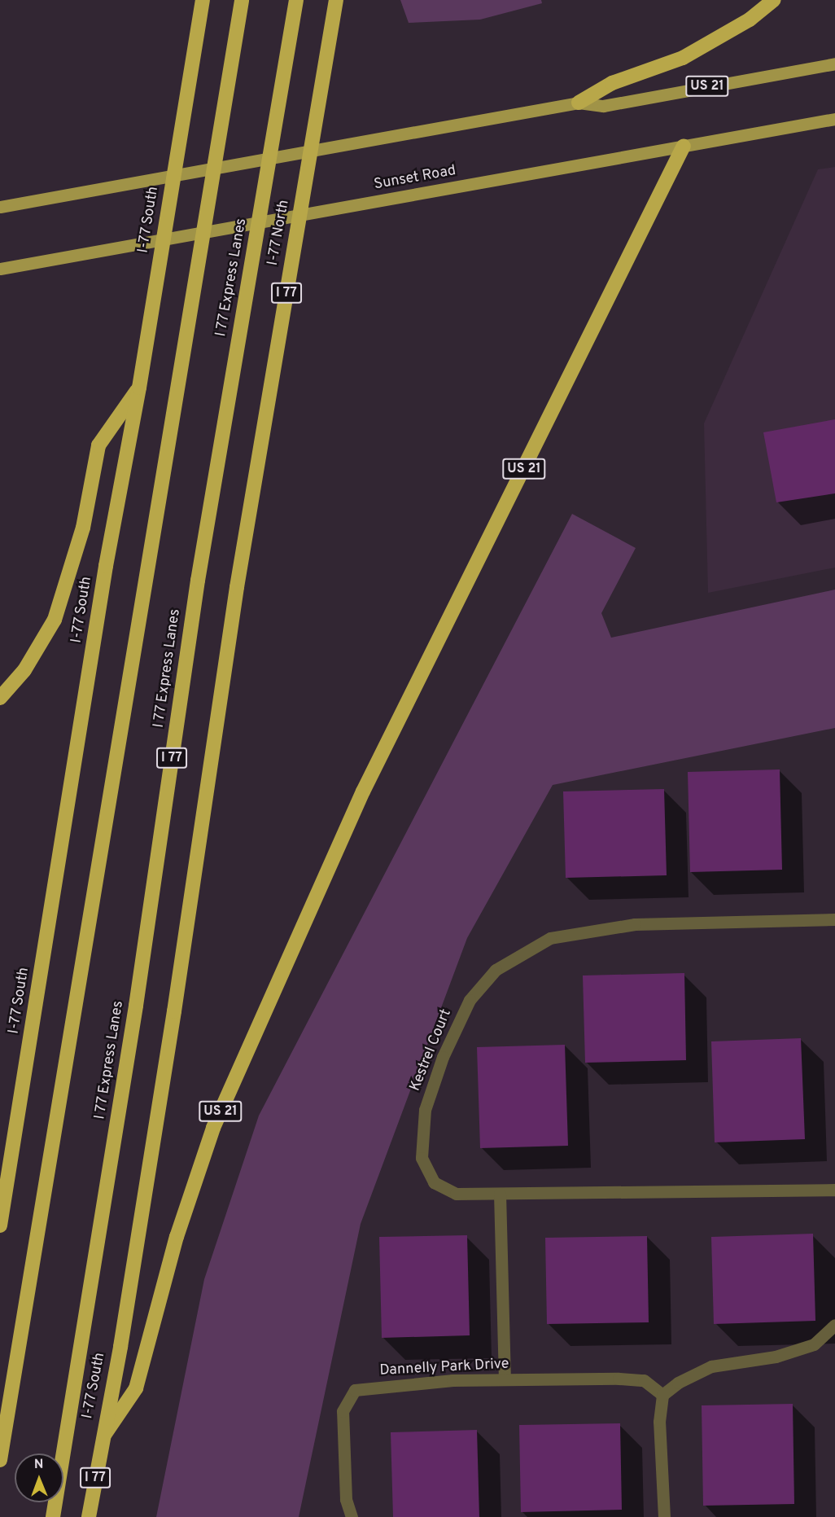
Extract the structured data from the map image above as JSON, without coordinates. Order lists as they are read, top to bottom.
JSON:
{
  "streets": {
    "highway": [
      "US 21",
      "I-77 South",
      "I-77 North",
      "I 77 Express Lanes",
      "I 77"
    ],
    "main road": ["Sunset Road"],
    "street": ["Kestrel Court", "Dannelly Park Drive"]
  },
  "crossings": [
    ["US 21", "Sunset Road"],
    ["US 21", "I-77 South"],
    ["US 21", "I 77"],
    ["I-77 South", "I-77 North"],
    ["I-77 South", "I 77"]
  ],
  "north": "top"
}
